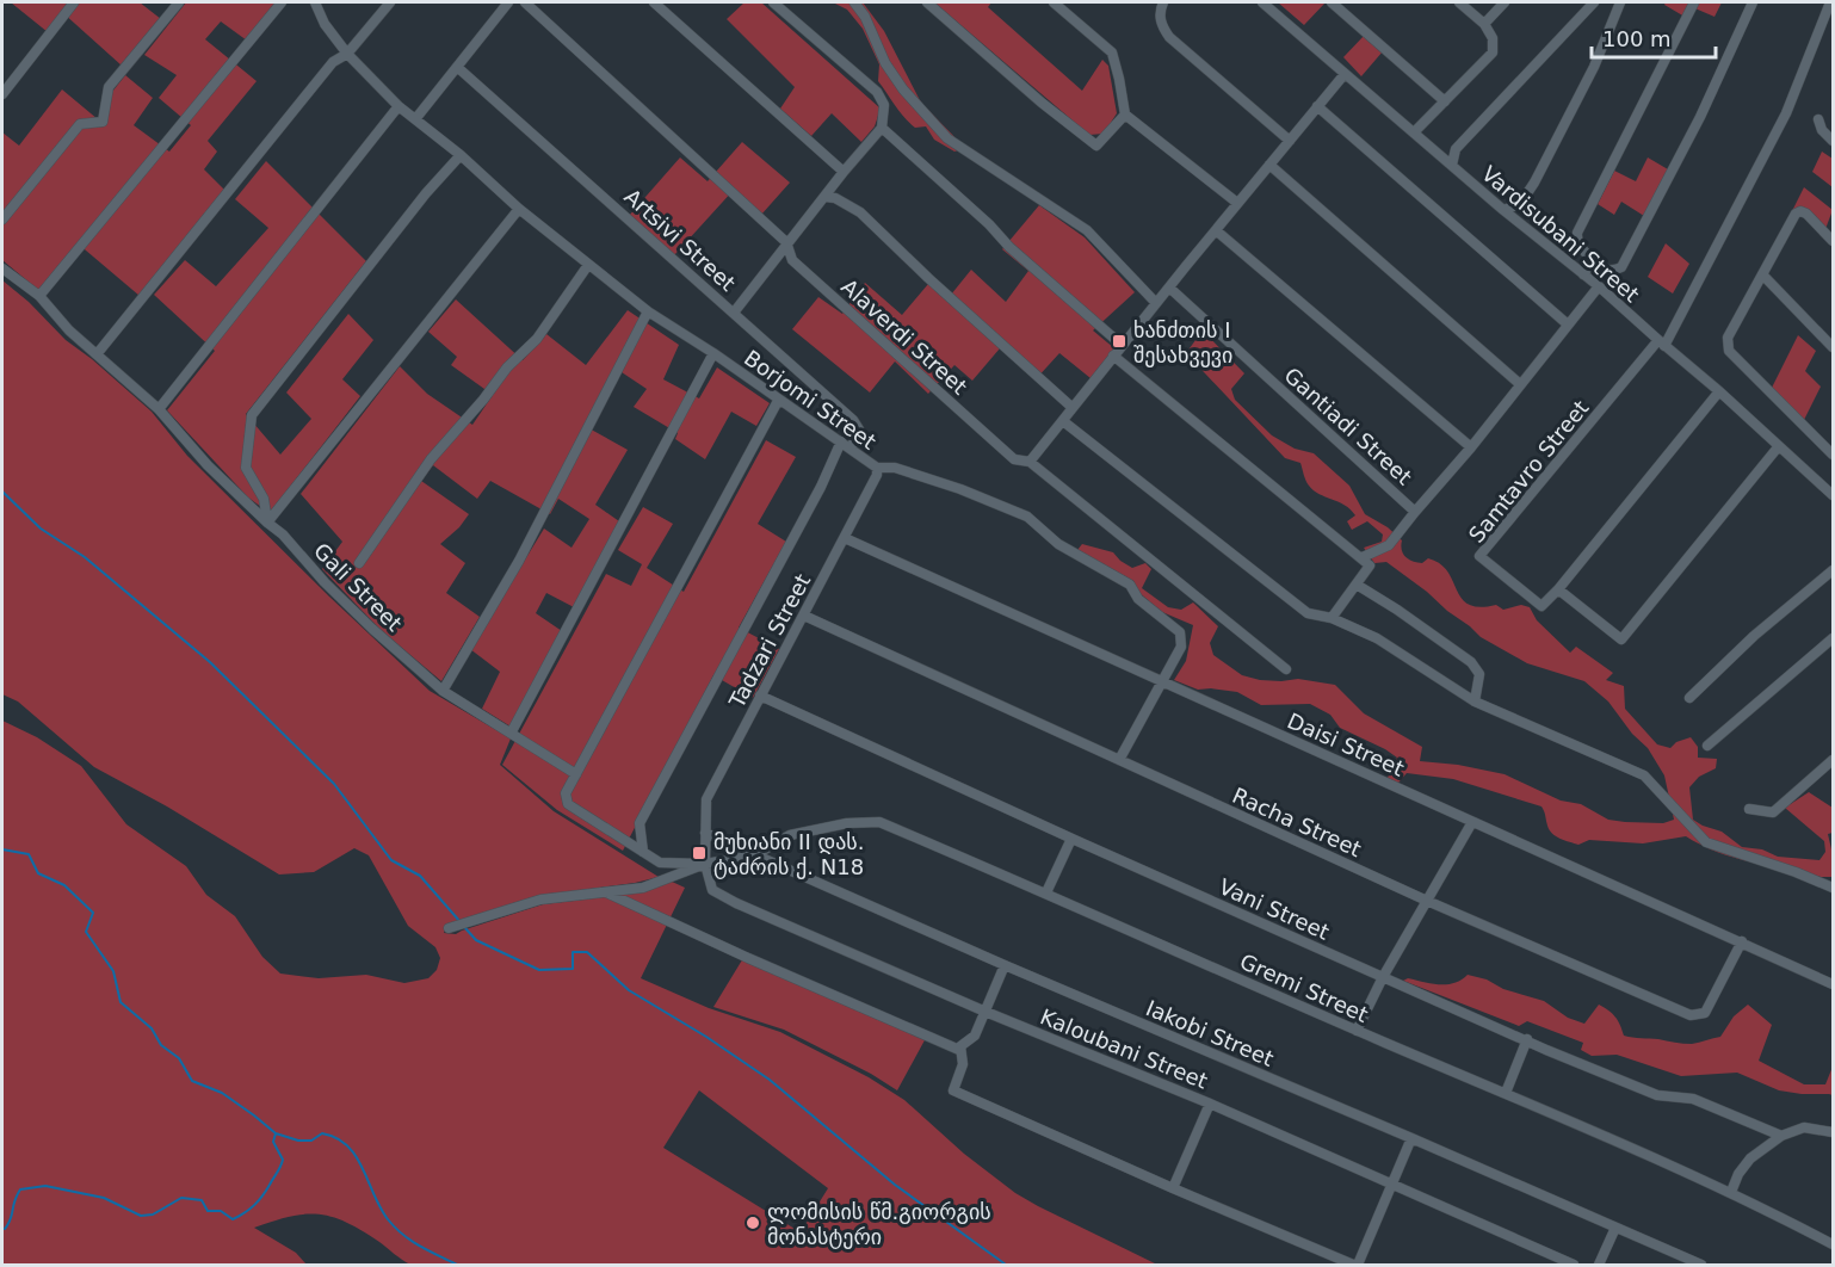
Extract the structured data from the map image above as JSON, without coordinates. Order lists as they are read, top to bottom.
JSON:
{
  "streets": {
    "street": [
      "Vardisubani Street",
      "Artsivi Street",
      "Alaverdi Street",
      "Borjomi Street",
      "Gantiadi Street",
      "Samtavro Street",
      "Gali Street",
      "Tadzari Street",
      "Daisi Street",
      "Racha Street",
      "Vani Street",
      "Gremi Street",
      "Iakobi Street",
      "Kaloubani Street"
    ]
  },
  "crossings": [
    ["Vardisubani Street", "Gantiadi Street"],
    ["Vardisubani Street", "Samtavro Street"],
    ["Artsivi Street", "Borjomi Street"],
    ["Borjomi Street", "Tadzari Street"],
    ["Borjomi Street", "Daisi Street"],
    ["Borjomi Street", "Racha Street"],
    ["Tadzari Street", "Daisi Street"],
    ["Tadzari Street", "Racha Street"],
    ["Tadzari Street", "Vani Street"],
    ["Tadzari Street", "Iakobi Street"],
    ["Tadzari Street", "Kaloubani Street"],
    ["Daisi Street", "Racha Street"],
    ["Gremi Street", "Iakobi Street"],
    ["Iakobi Street", "Kaloubani Street"]
  ],
  "places": {
    "transit": ["ხანძთის I შესახვევი", "მუხიანი II დას. ტაძრის ქ. N18"],
    "other": ["ლომისის წმ.გიორგის მონასტერი"]
  },
  "scale_bar": "100 m"
}
